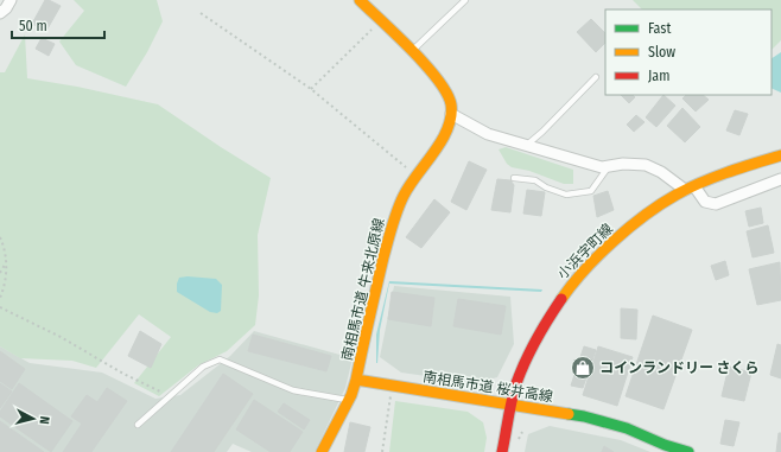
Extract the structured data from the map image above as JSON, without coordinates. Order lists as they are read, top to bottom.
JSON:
{
  "streets": {
    "street": ["小浜字町線", "南相馬市道 牛来北原線", "南相馬市道 桜井高線"]
  },
  "crossings": [
    ["小浜字町線", "南相馬市道 桜井高線"],
    ["南相馬市道 牛来北原線", "南相馬市道 桜井高線"]
  ],
  "places": {
    "shop": ["コインランドリー さくら"]
  },
  "legend": ["Fast", "Slow", "Jam"],
  "scale_bar": "50 m",
  "north": "right"
}
